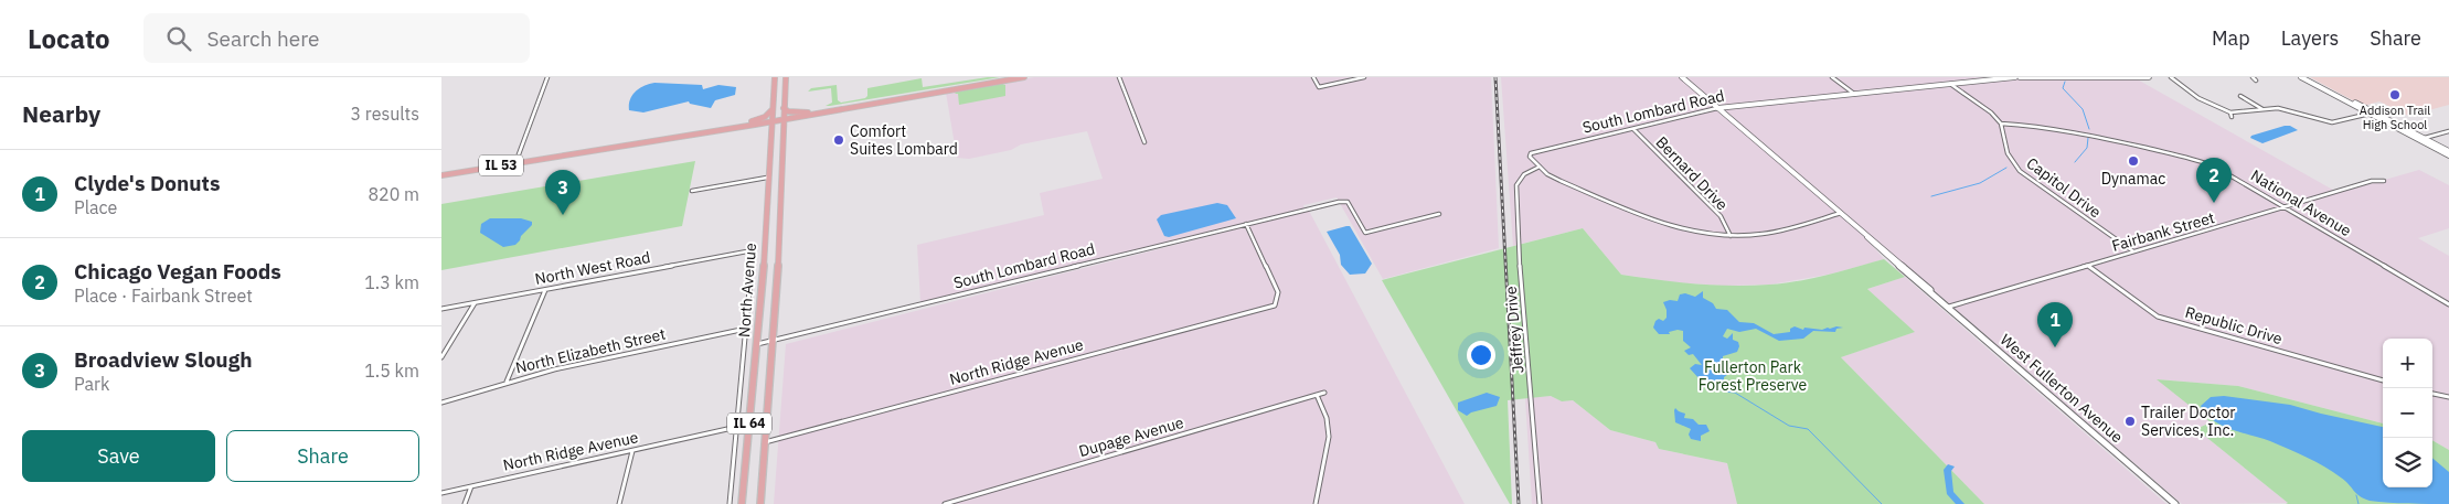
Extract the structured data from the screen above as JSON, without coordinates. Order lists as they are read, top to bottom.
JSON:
{
  "streets": {
    "main road": ["IL 53", "North Avenue", "IL 64"],
    "street": [
      "South Lombard Road",
      "Bernard Drive",
      "Capitol Drive",
      "National Avenue",
      "Fairbank Street",
      "North West Road",
      "Republic Drive",
      "Jeffrey Drive",
      "North Elizabeth Street",
      "North Ridge Avenue",
      "West Fullerton Avenue",
      "Dupage Avenue"
    ]
  },
  "crossings": [
    ["South Lombard Road", "Bernard Drive"],
    ["South Lombard Road", "North Avenue"],
    ["South Lombard Road", "Jeffrey Drive"],
    ["South Lombard Road", "North Ridge Avenue"],
    ["South Lombard Road", "West Fullerton Avenue"],
    ["IL 53", "North Avenue"],
    ["Capitol Drive", "National Avenue"],
    ["Capitol Drive", "Fairbank Street"],
    ["National Avenue", "Fairbank Street"],
    ["Fairbank Street", "Republic Drive"],
    ["Fairbank Street", "West Fullerton Avenue"],
    ["North West Road", "North Avenue"],
    ["North Avenue", "North Elizabeth Street"],
    ["North Avenue", "North Ridge Avenue"]
  ],
  "parks": ["Fullerton Park Forest Preserve"],
  "places": [
    "Addison Trail High School",
    "Comfort Suites Lombard",
    "Dynamac",
    "Trailer Doctor Services, Inc."
  ],
  "page": {
    "header": "Locato",
    "search": "Search here",
    "nav": ["Map", "Layers", "Share"],
    "heading": ["Nearby", "3 results"],
    "list": [
      {
        "mark": "1",
        "name": "Clyde's Donuts",
        "note": "Place",
        "value": "820 m"
      },
      {
        "mark": "2",
        "name": "Chicago Vegan Foods",
        "note": "Place · Fairbank Street",
        "value": "1.3 km"
      },
      {
        "mark": "3",
        "name": "Broadview Slough",
        "note": "Park",
        "value": "1.5 km"
      }
    ],
    "pins": ["2", "3", "1"],
    "map_buttons": ["+", "−"],
    "buttons": ["Save", "Share"]
  }
}
